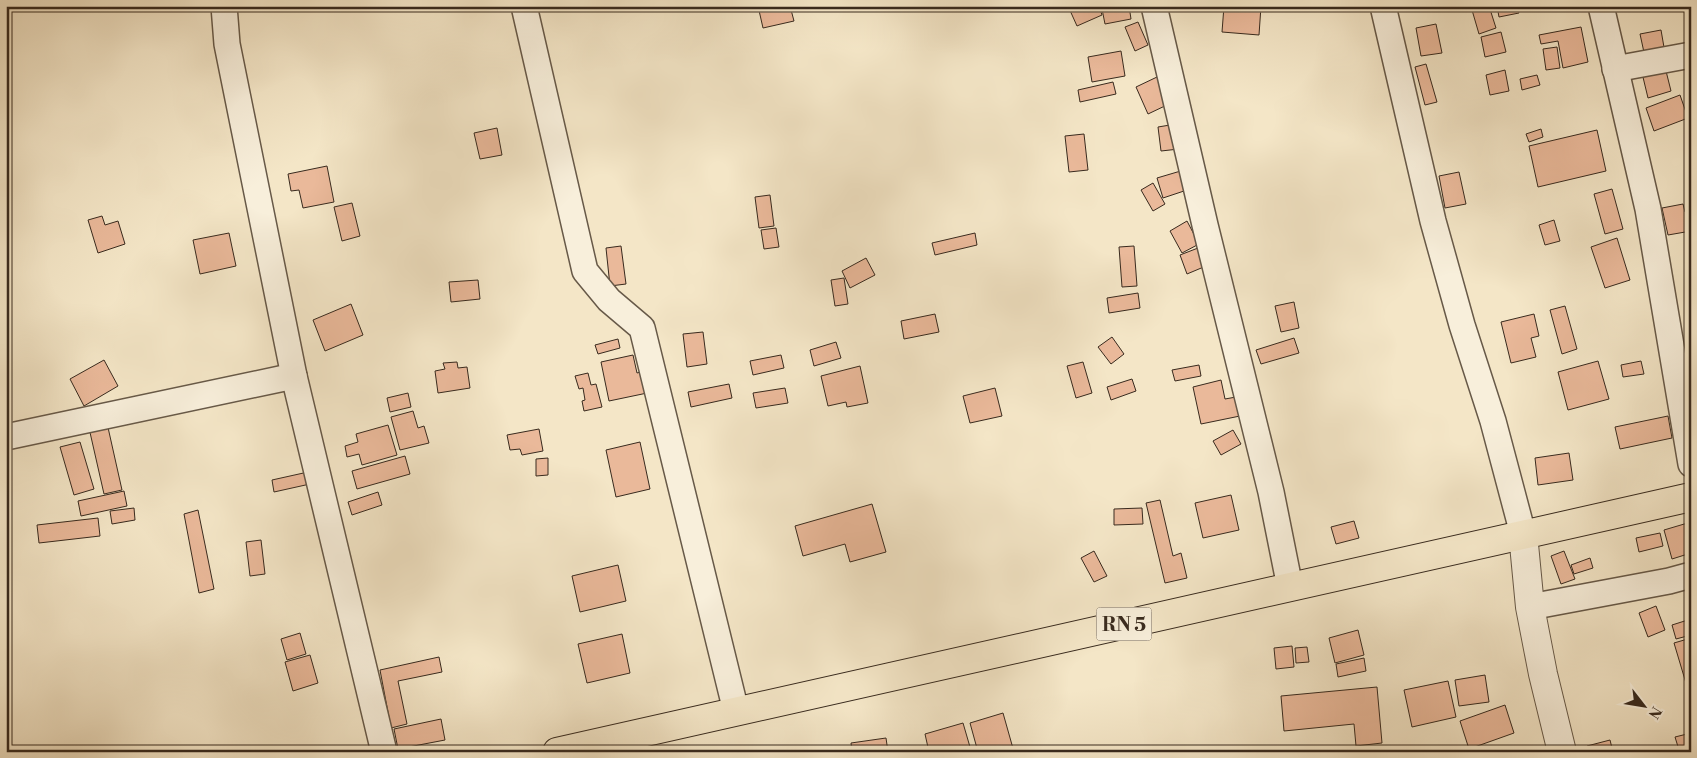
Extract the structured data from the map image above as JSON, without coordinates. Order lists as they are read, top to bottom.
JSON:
{
  "streets": {
    "main road": ["RN 5"]
  },
  "north": "bottom right"
}
